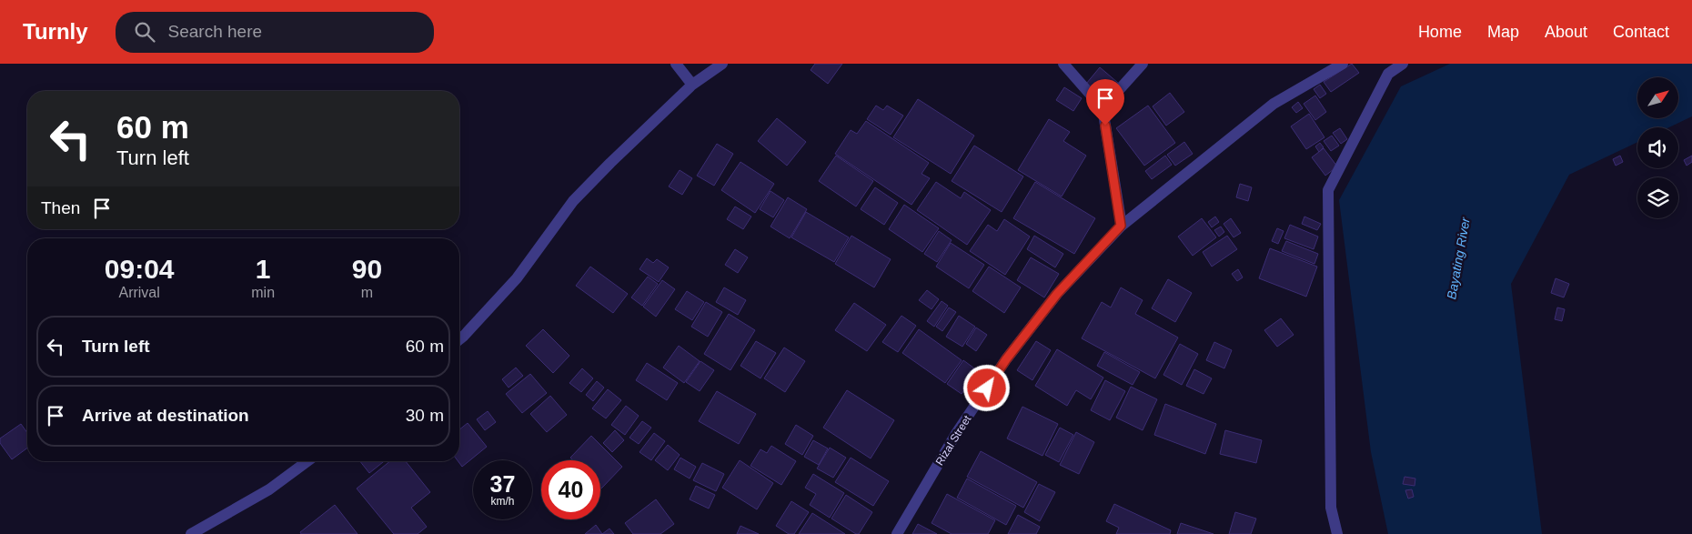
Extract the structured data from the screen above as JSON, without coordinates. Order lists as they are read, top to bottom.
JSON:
{
  "streets": {
    "street": ["Rizal Street"]
  },
  "water": ["Bayating River"],
  "north": "top right",
  "page": {
    "header": "Turnly",
    "search": "Search here",
    "nav": [
      "Home",
      "Map",
      "About",
      "Contact"
    ],
    "turn": ["60 m", "Turn left"],
    "then": "Then",
    "eta": [
      "09:04",
      "Arrival",
      "1",
      "min",
      "90",
      "m"
    ],
    "list": [
      {
        "name": "Turn left",
        "value": "60 m"
      },
      {
        "name": "Arrive at destination",
        "value": "30 m"
      }
    ],
    "speed": "37 km/h",
    "limit": "40"
  }
}
